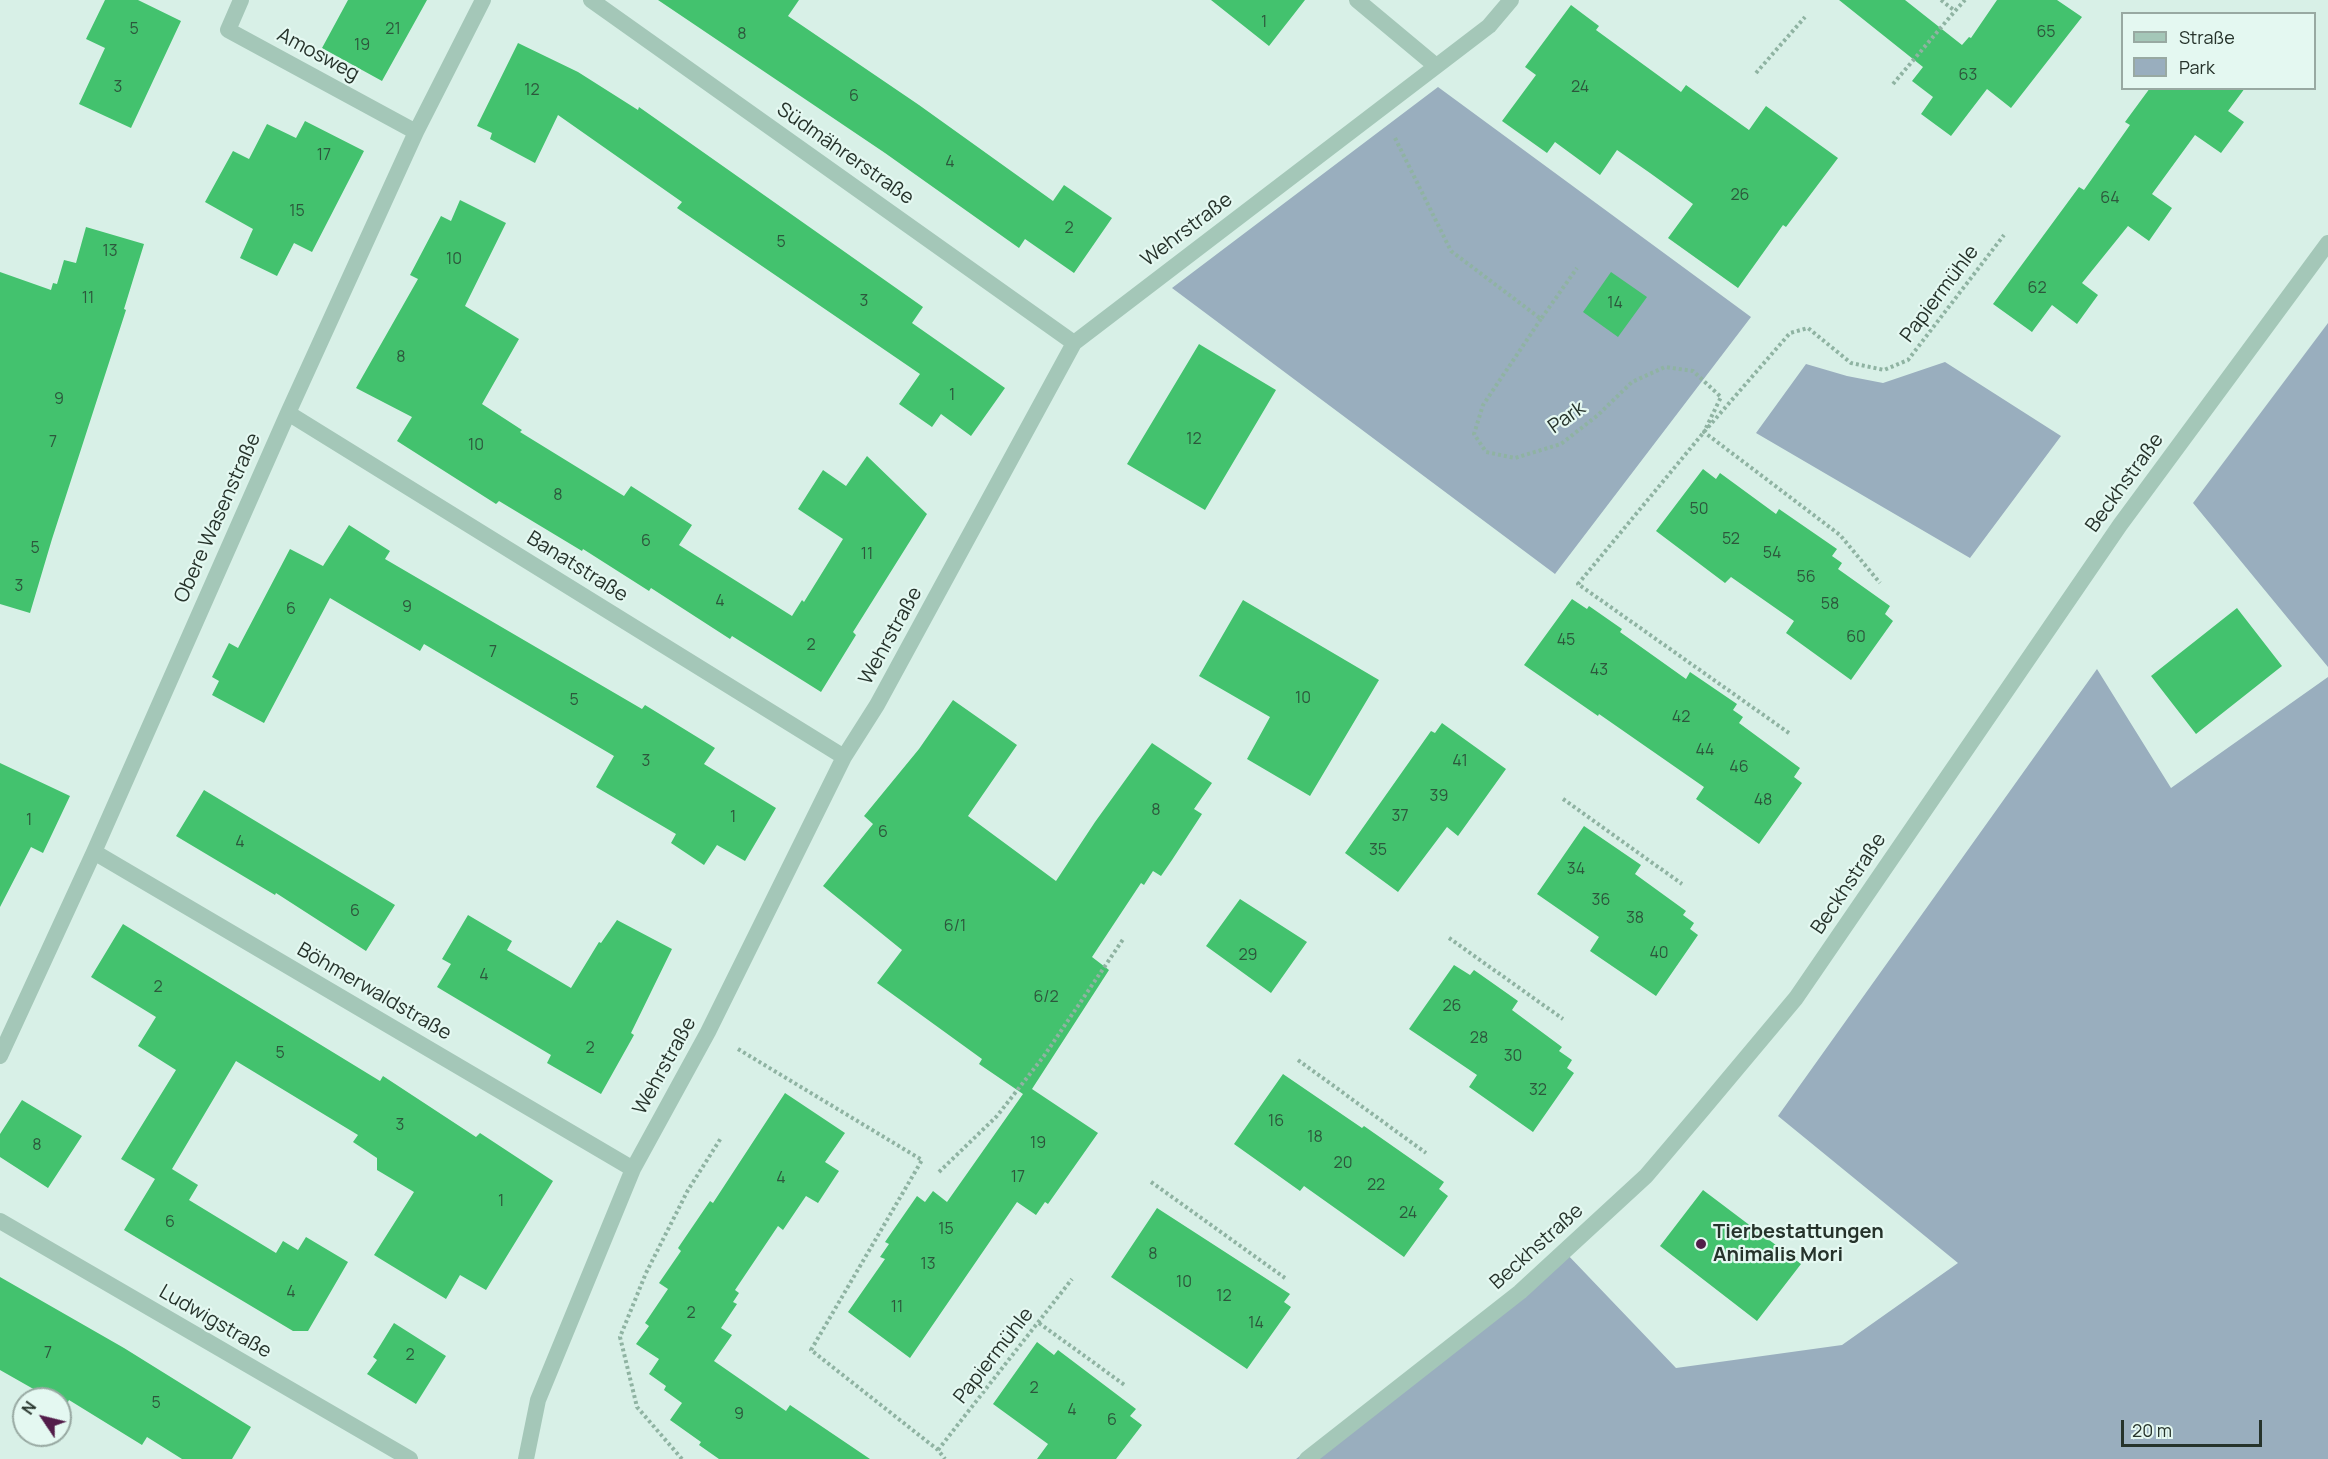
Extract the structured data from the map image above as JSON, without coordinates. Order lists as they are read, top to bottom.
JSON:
{
  "streets": {
    "street": [
      "Amosweg",
      "Südmährerstraße",
      "Wehrstraße",
      "Beckhstraße",
      "Obere Wasenstraße",
      "Banatstraße",
      "Böhmerwaldstraße",
      "Ludwigstraße"
    ],
    "path": ["Papiermühle", "Park"]
  },
  "crossings": [
    ["Amosweg", "Obere Wasenstraße"],
    ["Südmährerstraße", "Wehrstraße"],
    ["Wehrstraße", "Banatstraße"],
    ["Wehrstraße", "Böhmerwaldstraße"],
    ["Papiermühle", "Park"],
    ["Obere Wasenstraße", "Banatstraße"],
    ["Obere Wasenstraße", "Böhmerwaldstraße"]
  ],
  "places": ["Tierbestattungen Animalis Mori"],
  "house_numbers": [
    "1",
    "5",
    "21",
    "65",
    "8",
    "19",
    "63",
    "3",
    "24",
    "12",
    "6",
    "17",
    "4",
    "26",
    "64",
    "15",
    "2",
    "5",
    "13",
    "10",
    "62",
    "11",
    "3",
    "14",
    "8",
    "1",
    "9",
    "12",
    "7",
    "10",
    "8",
    "50",
    "52",
    "6",
    "5",
    "54",
    "11",
    "56",
    "3",
    "4",
    "58",
    "9",
    "6",
    "60",
    "45",
    "2",
    "7",
    "43",
    "10",
    "5",
    "42",
    "44",
    "3",
    "41",
    "46",
    "39",
    "48",
    "8",
    "37",
    "1",
    "1",
    "6",
    "4",
    "35",
    "34",
    "36",
    "6",
    "38",
    "6/1",
    "40",
    "29",
    "4",
    "2",
    "6/2",
    "26",
    "28",
    "2",
    "5",
    "30",
    "32",
    "16",
    "3",
    "18",
    "19",
    "8",
    "20",
    "17",
    "4",
    "22",
    "1",
    "24",
    "6",
    "15",
    "8",
    "13",
    "10",
    "4",
    "12",
    "11",
    "2",
    "14",
    "7",
    "2",
    "2",
    "5",
    "4",
    "9",
    "6"
  ],
  "legend": ["Straße", "Park"],
  "scale_bar": "20 m",
  "north": "top left"
}
